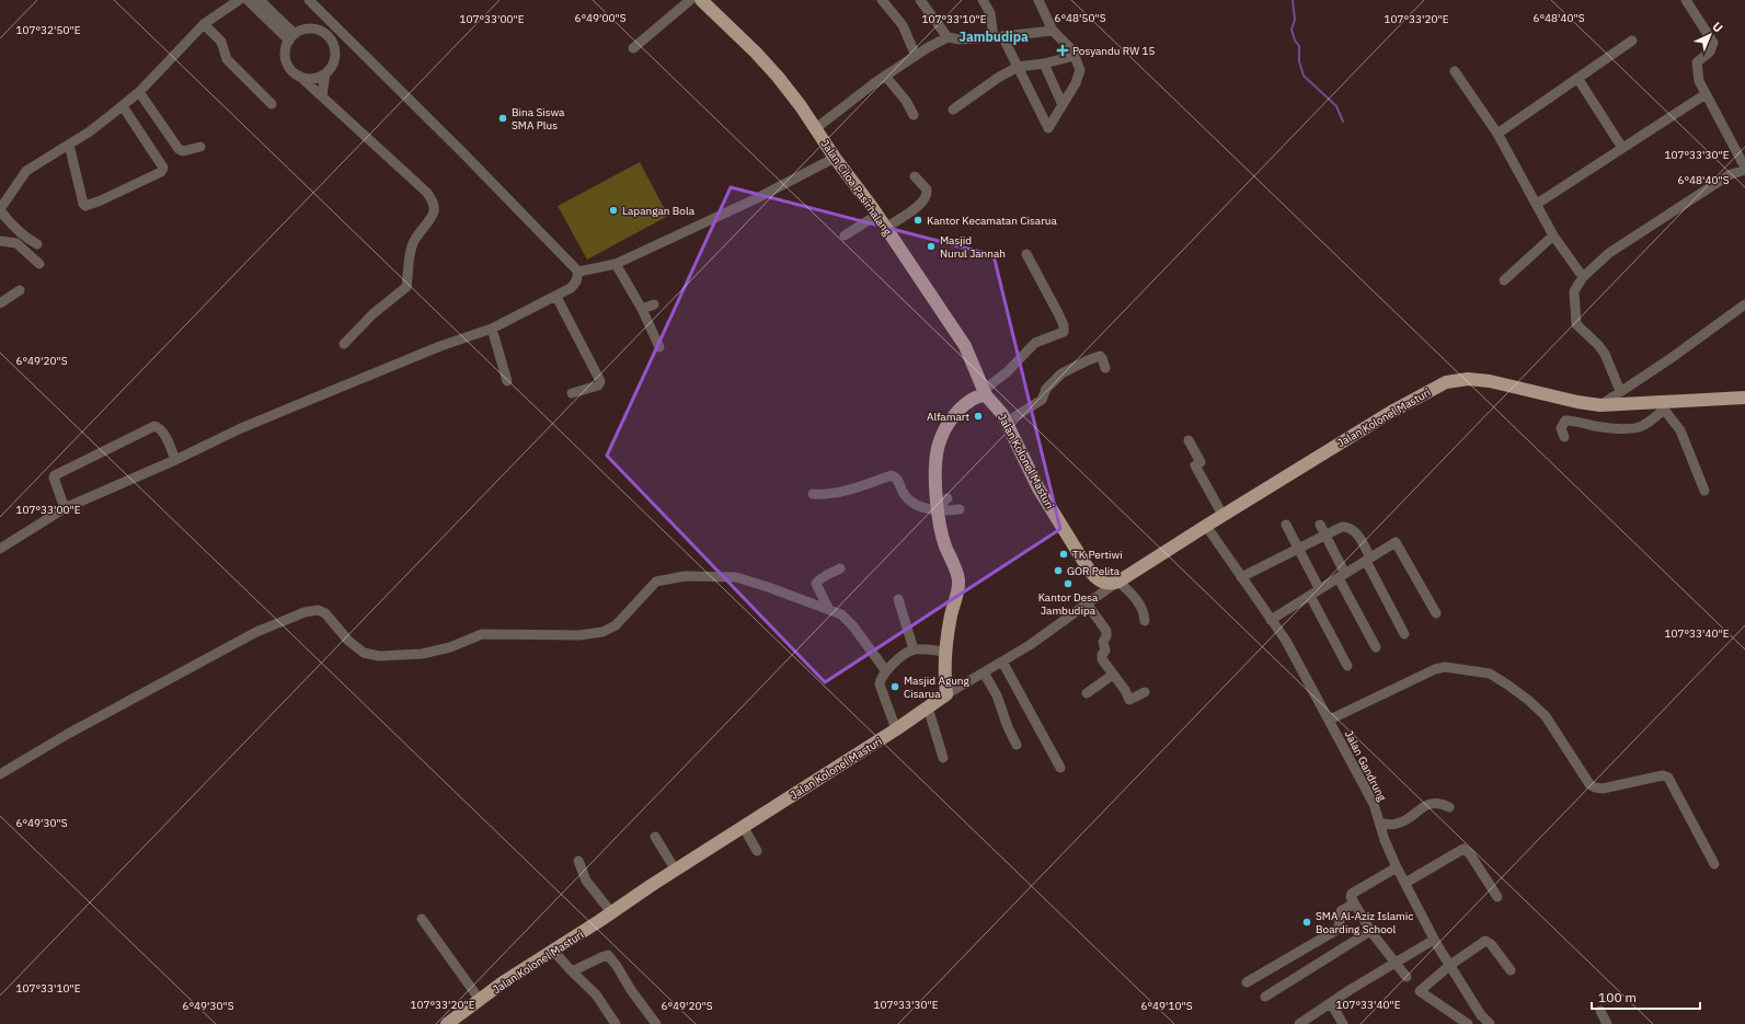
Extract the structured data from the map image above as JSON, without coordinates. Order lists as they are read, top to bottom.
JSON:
{
  "streets": {
    "main road": ["Jalan Ciloa Pasirhalang", "Jalan Kolonel Masturi"],
    "street": ["Jalan Gandrung"]
  },
  "crossings": [
    ["Jalan Ciloa Pasirhalang", "Jalan Kolonel Masturi"],
    ["Jalan Kolonel Masturi", "Jalan Gandrung"]
  ],
  "districts": ["Jambudipa"],
  "places": {
    "health": ["Posyandu RW 15"],
    "other": [
      "Bina Siswa SMA Plus",
      "Lapangan Bola",
      "Kantor Kecamatan Cisarua",
      "Masjid Nurul Jannah",
      "Alfamart",
      "TK Pertiwi",
      "GOR Pelita",
      "Kantor Desa Jambudipa",
      "Masjid Agung Cisarua",
      "SMA Al-Aziz Islamic Boarding School"
    ]
  },
  "scale_bar": "100 m",
  "north": "top right",
  "coordinates": [
    "6°49'00\"S",
    "6°48'50\"S",
    "6°48'40\"S",
    "107°33'00\"E",
    "107°33'10\"E",
    "107°33'20\"E",
    "107°32'50\"E",
    "107°33'30\"E",
    "6°49'20\"S",
    "107°33'40\"E",
    "6°49'30\"S",
    "6°49'10\"S"
  ]
}
